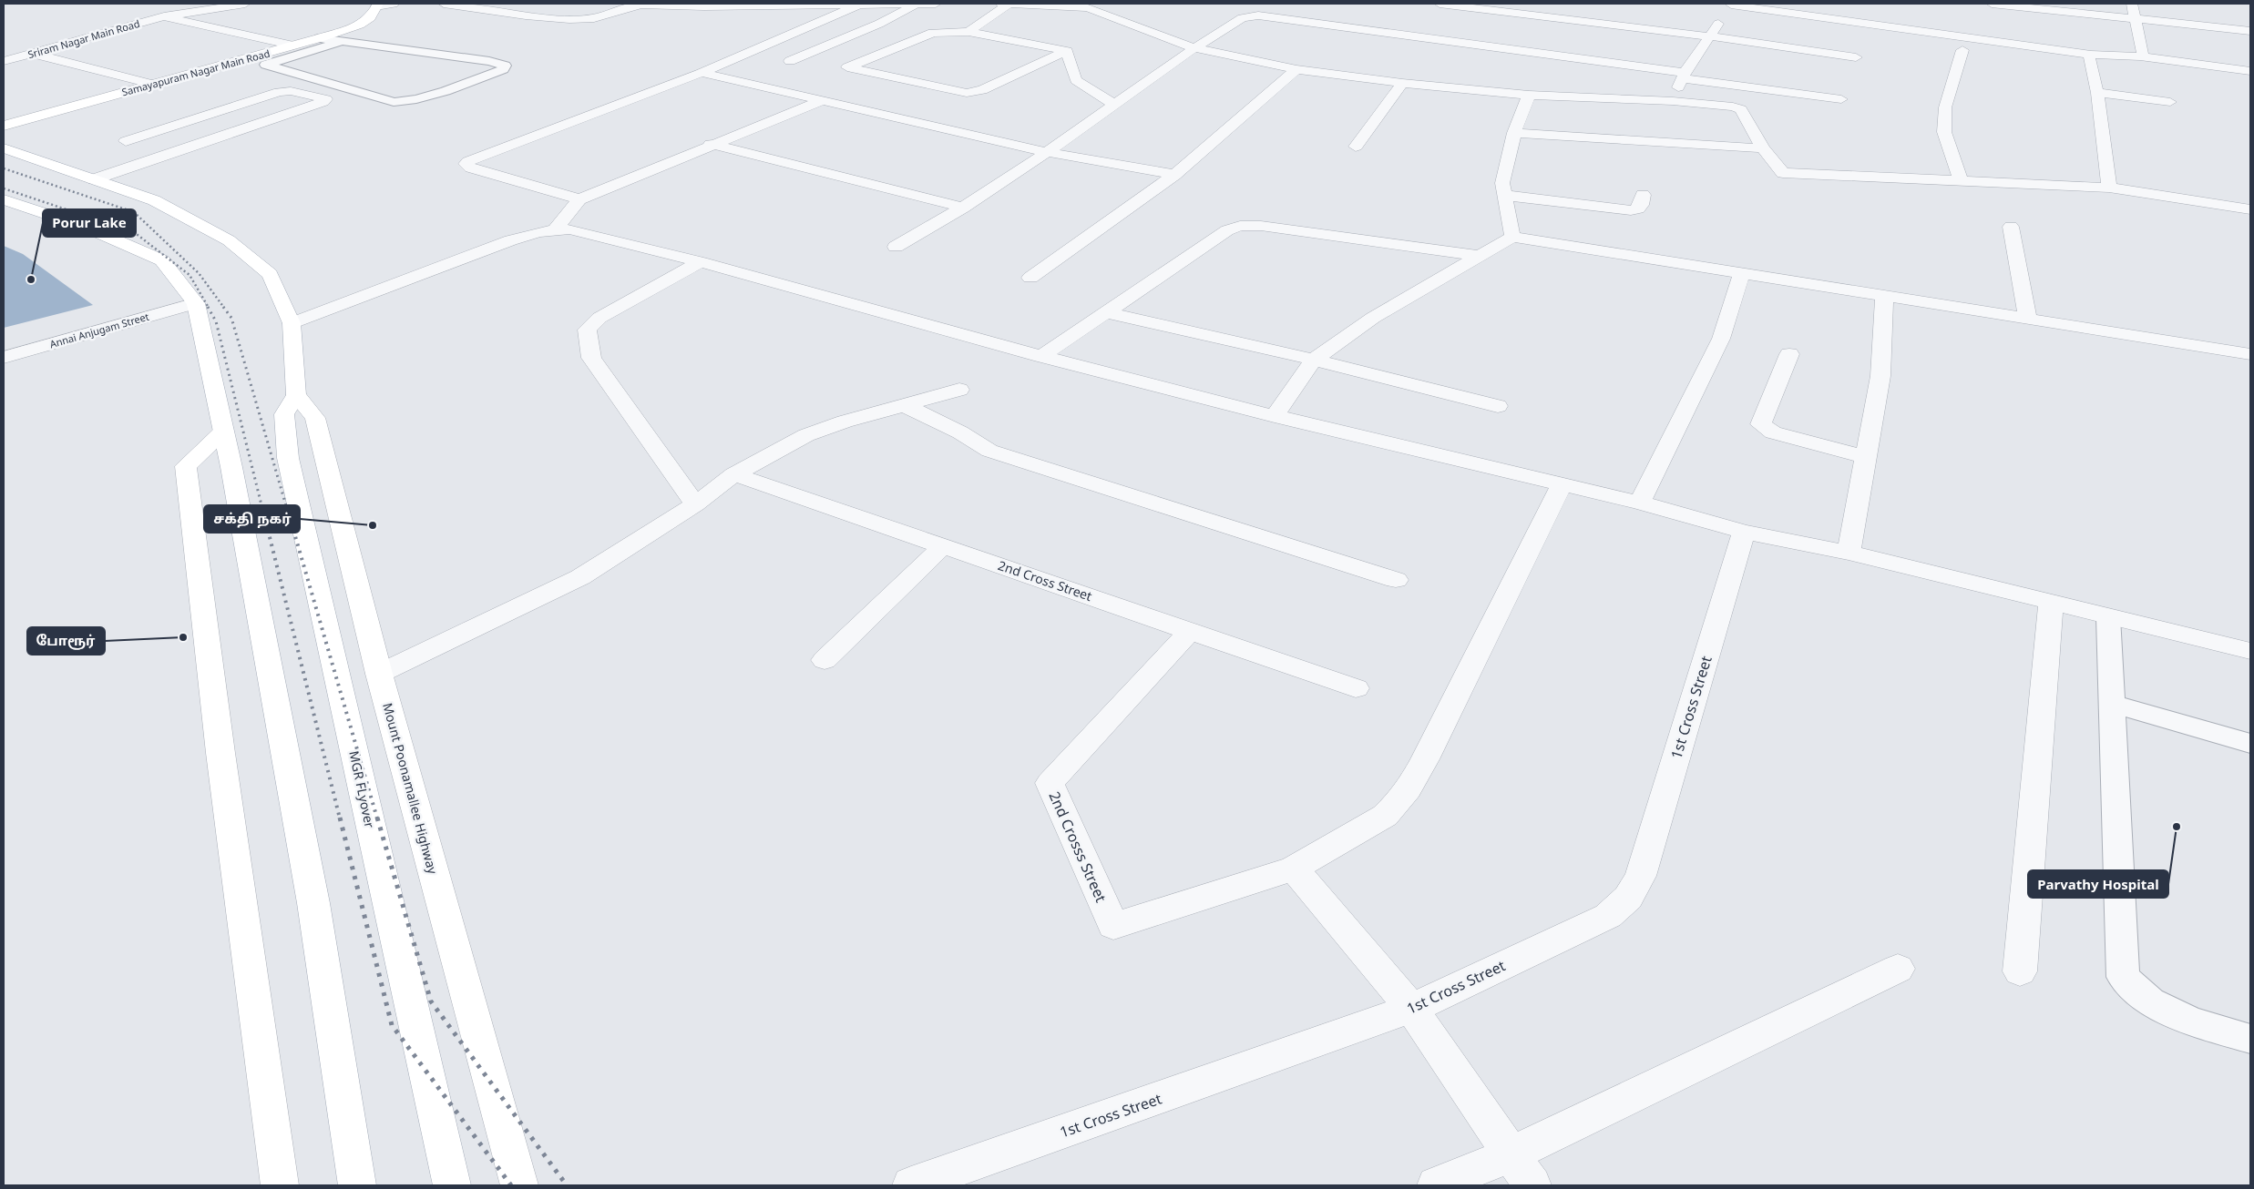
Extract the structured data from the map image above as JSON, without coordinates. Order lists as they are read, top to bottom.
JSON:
{
  "streets": {
    "main road": ["Samayapuram Nagar Main Road", "Mount Poonamallee Highway", "MGR FLyover"],
    "street": [
      "Sriram Nagar Main Road",
      "Annai Anjugam Street",
      "2nd Cross Street",
      "1st Cross Street",
      "2nd Crosss Street"
    ]
  },
  "crossings": [
    ["2nd Cross Street", "2nd Crosss Street"],
    ["Mount Poonamallee Highway", "MGR FLyover"]
  ],
  "places": [
    "Porur Lake",
    "சக்தி நகர்",
    "போரூர்",
    "Parvathy Hospital"
  ]
}
